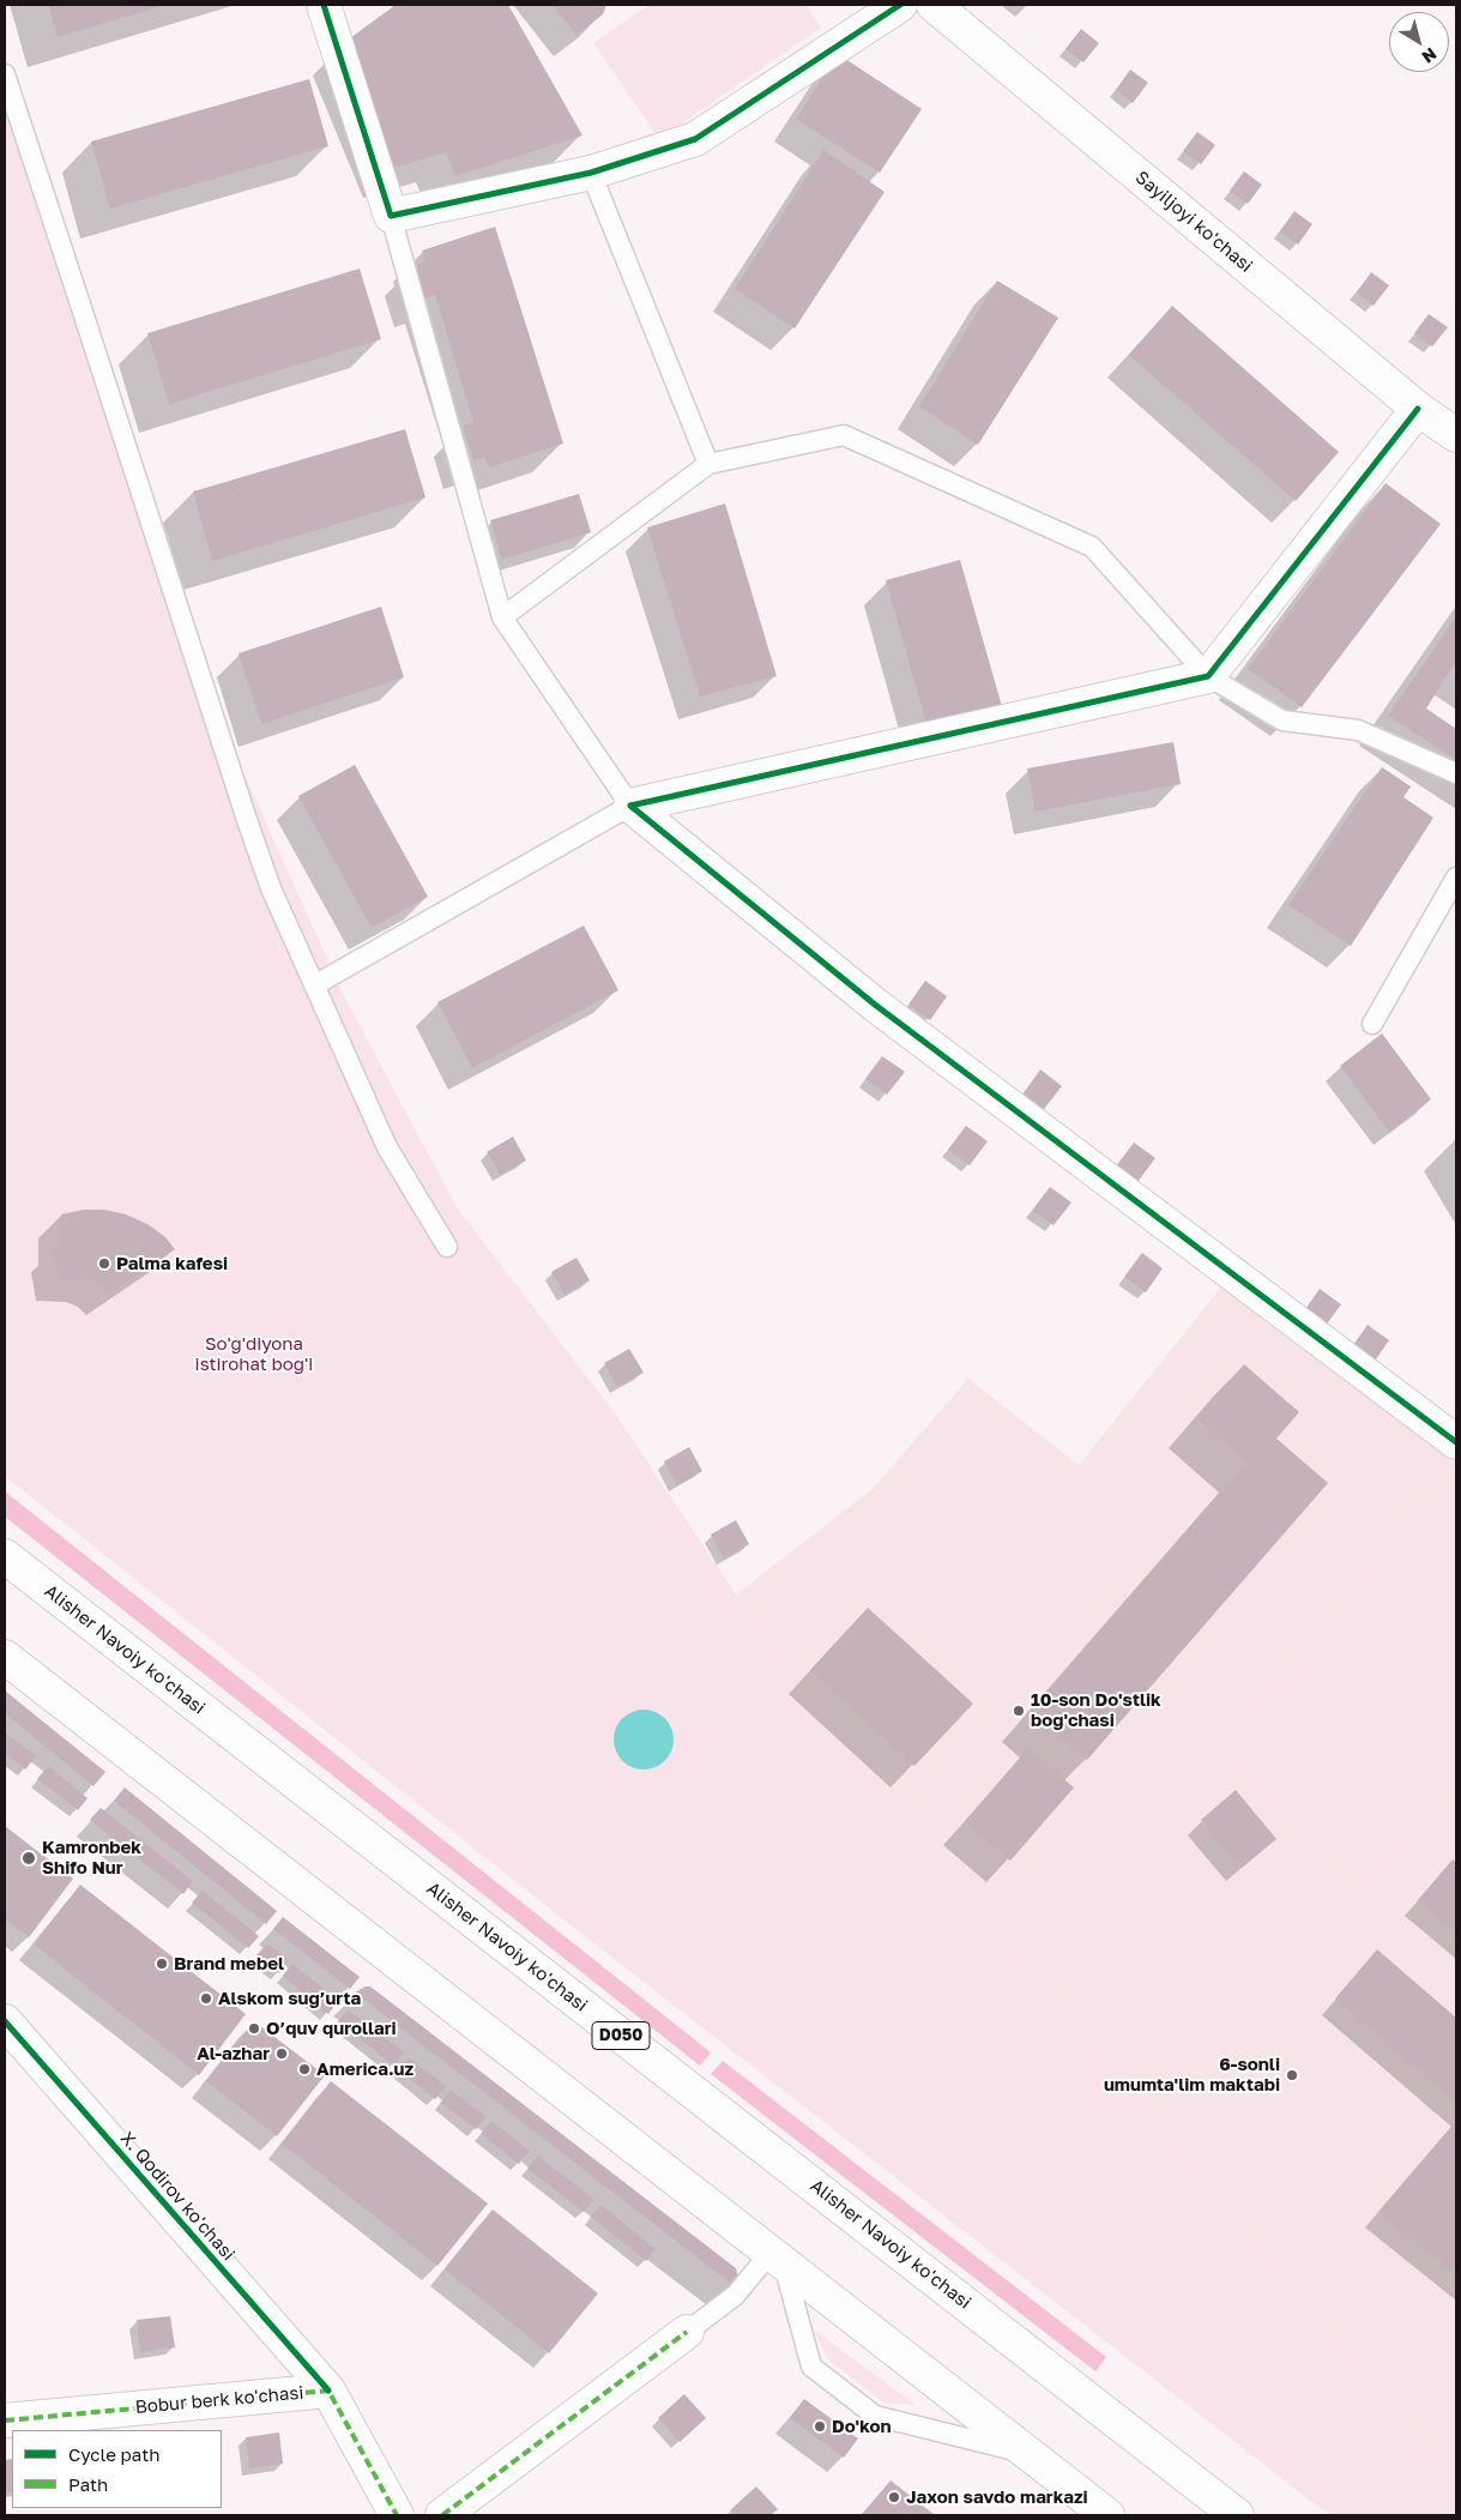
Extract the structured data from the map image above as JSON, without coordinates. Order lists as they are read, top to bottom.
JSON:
{
  "streets": {
    "street": [
      "Sayiljoyi ko'chasi",
      "Alisher Navoiy ko'chasi",
      "D050",
      "X. Qodirov ko'chasi",
      "Bobur berk ko'chasi"
    ]
  },
  "crossings": [
    ["X. Qodirov ko'chasi", "Bobur berk ko'chasi"]
  ],
  "parks": ["So'g'diyona istirohat bog'i"],
  "places": [
    "Palma kafesi",
    "10-son Do'stlik bog'chasi",
    "Kamronbek Shifo Nur",
    "Brand mebel",
    "Alskom sug’urta",
    "O’quv qurollari",
    "Al-azhar",
    "America.uz",
    "6-sonli umumta'lim maktabi",
    "Do'kon",
    "Jaxon savdo markazi"
  ],
  "legend": ["Cycle path", "Path"],
  "north": "bottom right"
}
